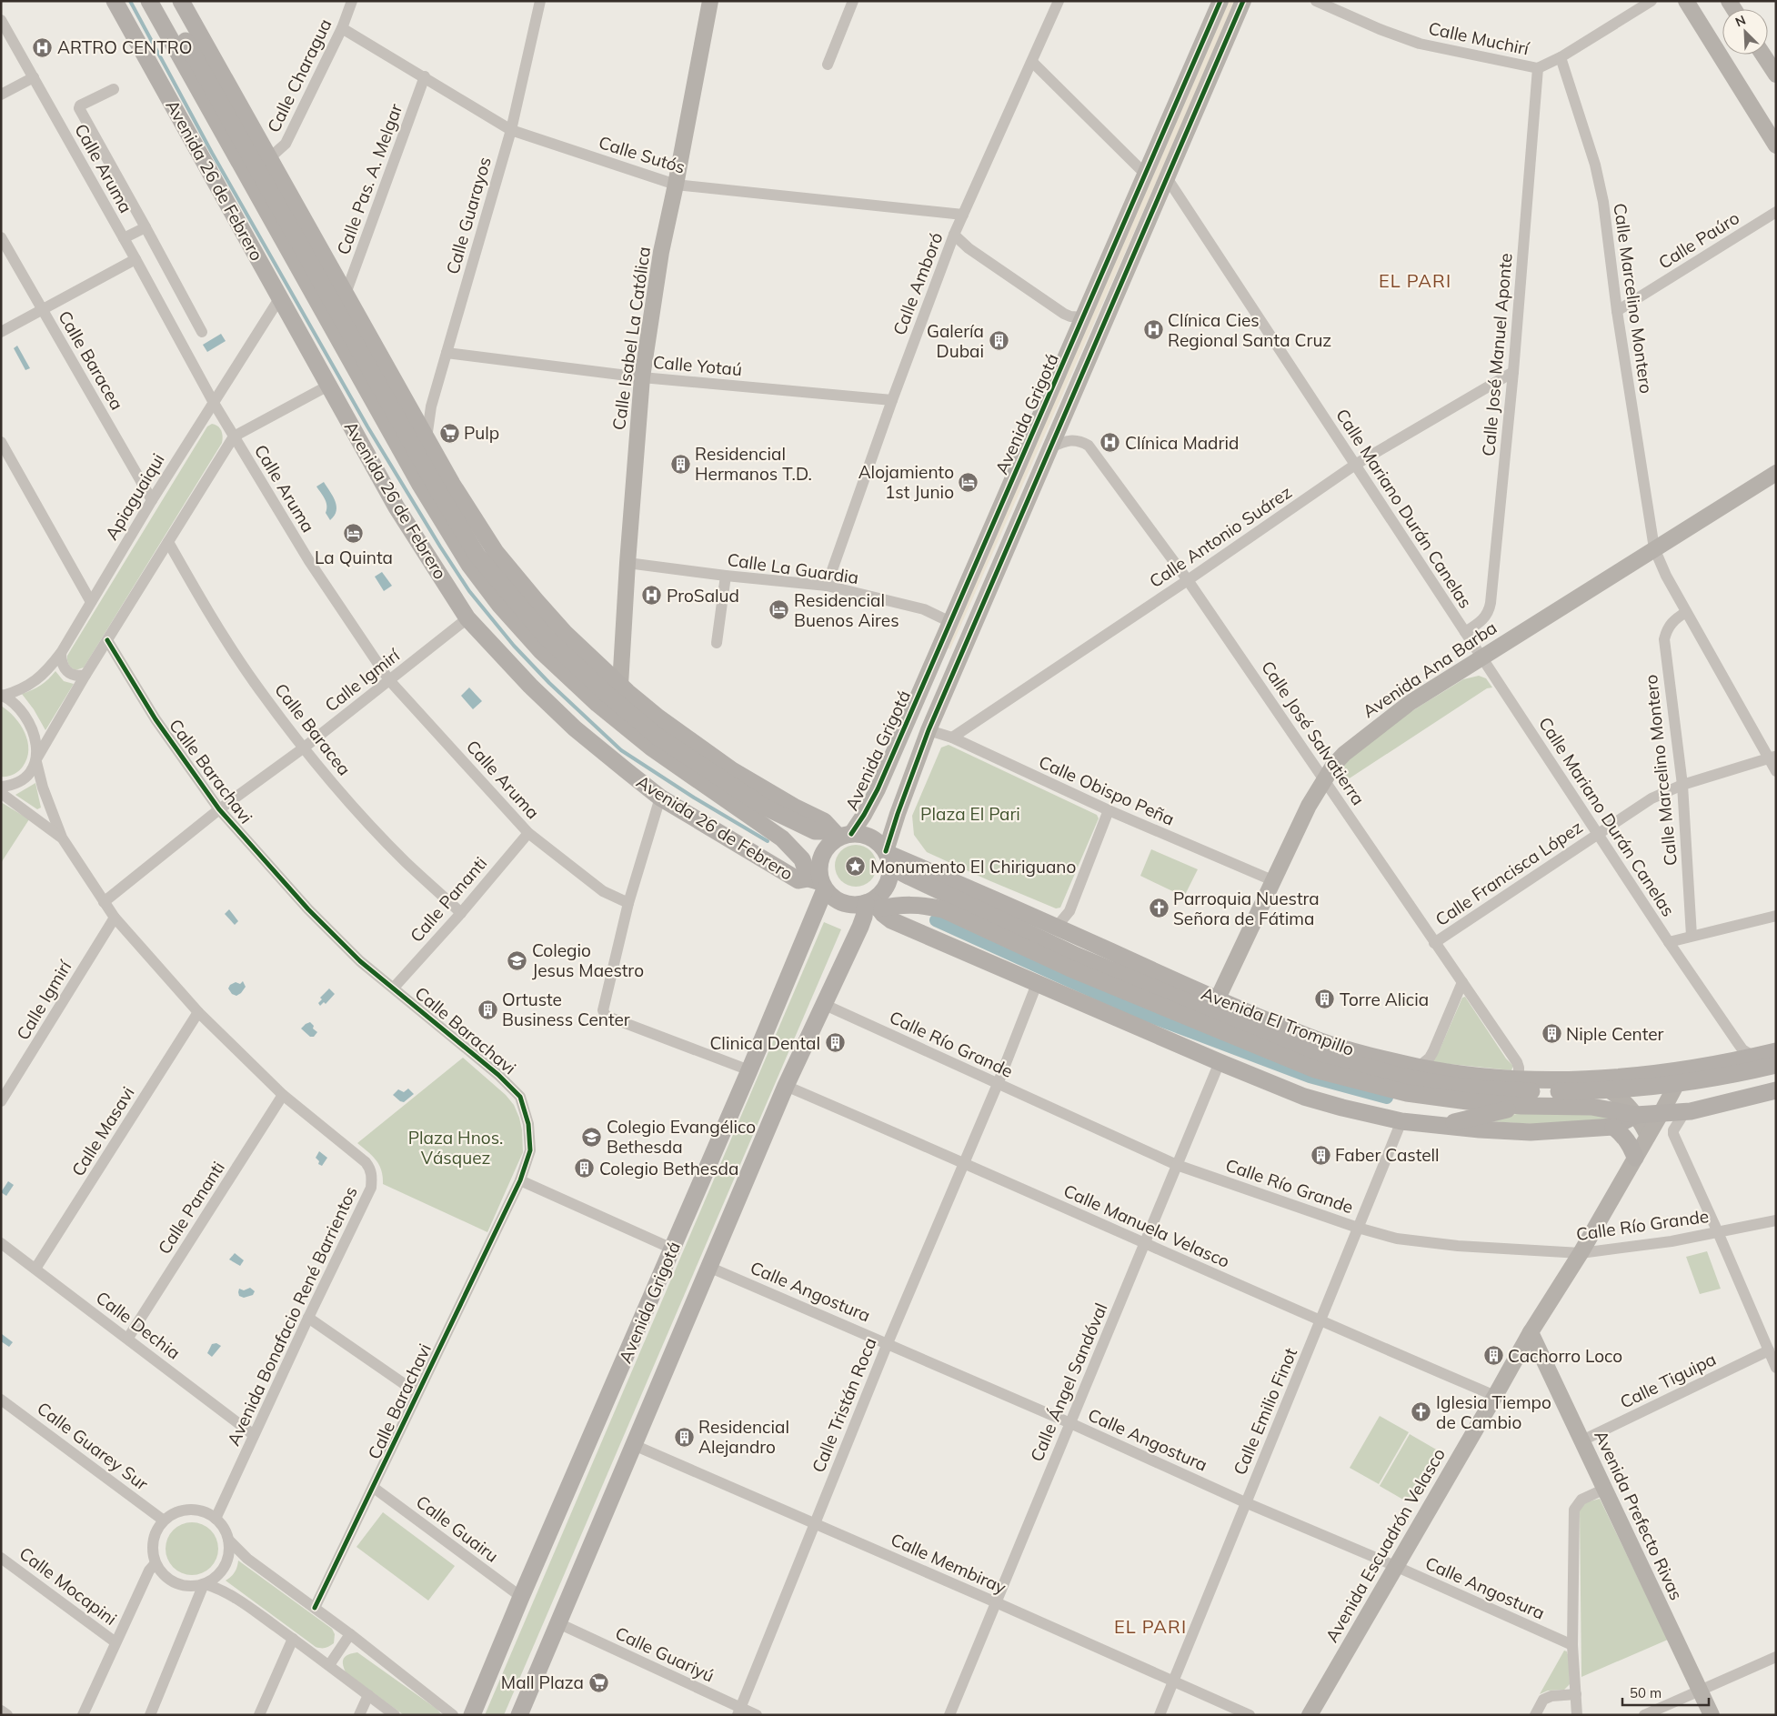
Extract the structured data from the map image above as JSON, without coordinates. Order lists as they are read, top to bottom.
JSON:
{
  "streets": {
    "main road": ["Avenida 26 de Febrero", "Avenida Grigotá", "Avenida El Trompillo"],
    "street": [
      "Calle Muchirí",
      "Calle Charagua",
      "Calle Sutós",
      "Calle Aruma",
      "Calle Pas. A. Melgar",
      "Calle Guarayos",
      "Calle Paúro",
      "Calle Amboró",
      "Calle Marcelino Montero",
      "Calle Isabel La Católica",
      "Calle José Manuel Aponte",
      "Calle Baracea",
      "Calle Yotaú",
      "Apiaguaiqui",
      "Calle Mariano Durán Canelas",
      "Calle Antonio Suárez",
      "Calle La Guardia",
      "Avenida Ana Barba",
      "Calle Igmirí",
      "Calle José Salvatierra",
      "Calle Barachavi",
      "Calle Obispo Peña",
      "Calle Francisca López",
      "Calle Pananti",
      "Calle Río Grande",
      "Calle Masavi",
      "Calle Manuela Velasco",
      "Calle Angostura",
      "Avenida Bonafacio René Barrientos",
      "Calle Dechia",
      "Calle Tiguipa",
      "Calle Ángel Sandóval",
      "Calle Tristán Roca",
      "Calle Emilio Finot",
      "Calle Guarey Sur",
      "Avenida Prefecto Rivas",
      "Calle Guairu",
      "Avenida Escuadrón Velasco",
      "Calle Membiray",
      "Calle Mocapini",
      "Calle Guariyú"
    ]
  },
  "crossings": [
    ["Calle Muchirí", "Calle Marcelino Montero"],
    ["Calle Muchirí", "Calle José Manuel Aponte"],
    ["Calle Charagua", "Calle Sutós"],
    ["Calle Sutós", "Calle Pas. A. Melgar"],
    ["Calle Sutós", "Calle Guarayos"],
    ["Calle Sutós", "Calle Amboró"],
    ["Calle Sutós", "Calle Isabel La Católica"],
    ["Calle Aruma", "Apiaguaiqui"],
    ["Calle Aruma", "Calle Igmirí"],
    ["Calle Aruma", "Calle Pananti"],
    ["Avenida 26 de Febrero", "Avenida Grigotá"],
    ["Avenida 26 de Febrero", "Apiaguaiqui"],
    ["Avenida 26 de Febrero", "Calle Igmirí"],
    ["Avenida 26 de Febrero", "Avenida El Trompillo"],
    ["Calle Guarayos", "Calle Yotaú"],
    ["Calle Paúro", "Calle Marcelino Montero"],
    ["Calle Amboró", "Calle Yotaú"],
    ["Calle Amboró", "Calle La Guardia"],
    ["Calle Marcelino Montero", "Avenida Ana Barba"],
    ["Calle Marcelino Montero", "Calle Francisca López"],
    ["Calle Isabel La Católica", "Calle Yotaú"],
    ["Calle Isabel La Católica", "Calle La Guardia"],
    ["Calle José Manuel Aponte", "Calle Mariano Durán Canelas"],
    ["Calle José Manuel Aponte", "Calle Antonio Suárez"],
    ["Calle Baracea", "Apiaguaiqui"],
    ["Calle Baracea", "Calle Igmirí"],
    ["Calle Baracea", "Calle Pananti"],
    ["Avenida Grigotá", "Calle Mariano Durán Canelas"],
    ["Avenida Grigotá", "Calle La Guardia"],
    ["Avenida Grigotá", "Calle José Salvatierra"],
    ["Avenida Grigotá", "Calle Obispo Peña"],
    ["Avenida Grigotá", "Avenida El Trompillo"],
    ["Avenida Grigotá", "Calle Guairu"],
    ["Apiaguaiqui", "Avenida Bonafacio René Barrientos"],
    ["Calle Mariano Durán Canelas", "Calle Antonio Suárez"],
    ["Calle Mariano Durán Canelas", "Avenida Ana Barba"],
    ["Calle Mariano Durán Canelas", "Calle Francisca López"],
    ["Calle Mariano Durán Canelas", "Avenida El Trompillo"],
    ["Calle Antonio Suárez", "Calle José Salvatierra"],
    ["Calle Antonio Suárez", "Calle Obispo Peña"],
    ["Avenida Ana Barba", "Calle José Salvatierra"],
    ["Avenida Ana Barba", "Calle Obispo Peña"],
    ["Avenida Ana Barba", "Avenida El Trompillo"],
    ["Calle Igmirí", "Calle Barachavi"],
    ["Calle Igmirí", "Avenida Bonafacio René Barrientos"],
    ["Calle José Salvatierra", "Calle Francisca López"],
    ["Calle José Salvatierra", "Avenida El Trompillo"],
    ["Calle Barachavi", "Calle Pananti"],
    ["Calle Barachavi", "Calle Guairu"],
    ["Calle Pananti", "Avenida Bonafacio René Barrientos"],
    ["Calle Pananti", "Calle Dechia"],
    ["Avenida El Trompillo", "Calle Ángel Sandóval"],
    ["Avenida El Trompillo", "Calle Tristán Roca"],
    ["Avenida El Trompillo", "Calle Emilio Finot"],
    ["Avenida El Trompillo", "Avenida Escuadrón Velasco"],
    ["Calle Río Grande", "Calle Ángel Sandóval"],
    ["Calle Río Grande", "Calle Tristán Roca"],
    ["Calle Río Grande", "Calle Emilio Finot"],
    ["Calle Río Grande", "Avenida Escuadrón Velasco"],
    ["Calle Masavi", "Avenida Bonafacio René Barrientos"],
    ["Calle Masavi", "Calle Dechia"],
    ["Calle Manuela Velasco", "Calle Ángel Sandóval"],
    ["Calle Manuela Velasco", "Calle Tristán Roca"],
    ["Calle Manuela Velasco", "Calle Emilio Finot"],
    ["Calle Manuela Velasco", "Avenida Escuadrón Velasco"],
    ["Calle Angostura", "Calle Ángel Sandóval"],
    ["Calle Angostura", "Calle Tristán Roca"],
    ["Calle Angostura", "Calle Emilio Finot"],
    ["Calle Angostura", "Avenida Escuadrón Velasco"],
    ["Avenida Bonafacio René Barrientos", "Calle Dechia"],
    ["Avenida Bonafacio René Barrientos", "Calle Guarey Sur"],
    ["Calle Tiguipa", "Avenida Prefecto Rivas"],
    ["Calle Ángel Sandóval", "Calle Membiray"],
    ["Calle Tristán Roca", "Calle Membiray"],
    ["Calle Tristán Roca", "Calle Guariyú"],
    ["Calle Emilio Finot", "Calle Membiray"],
    ["Avenida Prefecto Rivas", "Avenida Escuadrón Velasco"]
  ],
  "districts": ["EL PARI", "EL PARI"],
  "parks": ["Plaza El Pari", "Plaza Hnos. Vásquez"],
  "places": {
    "hospital": [
      "ARTRO CENTRO",
      "Clínica Cies Regional Santa Cruz",
      "Clínica Madrid",
      "ProSalud"
    ],
    "building": [
      "Galería Dubai",
      "Residencial Hermanos T.D.",
      "Torre Alicia",
      "Ortuste Business Center",
      "Niple Center",
      "Clinica Dental",
      "Faber Castell",
      "Colegio Bethesda",
      "Cachorro Loco",
      "Residencial Alejandro"
    ],
    "supermarket": ["Pulp", "Mall Plaza"],
    "hotel": ["Alojamiento 1st Junio", "La Quinta", "Residencial Buenos Aires"],
    "place": ["Monumento El Chiriguano"],
    "church": ["Parroquia Nuestra Señora de Fátima", "Iglesia Tiempo de Cambio"],
    "school or university": ["Colegio Jesus Maestro", "Colegio Evangélico Bethesda"]
  },
  "scale_bar": "50 m",
  "north": "top left"
}
